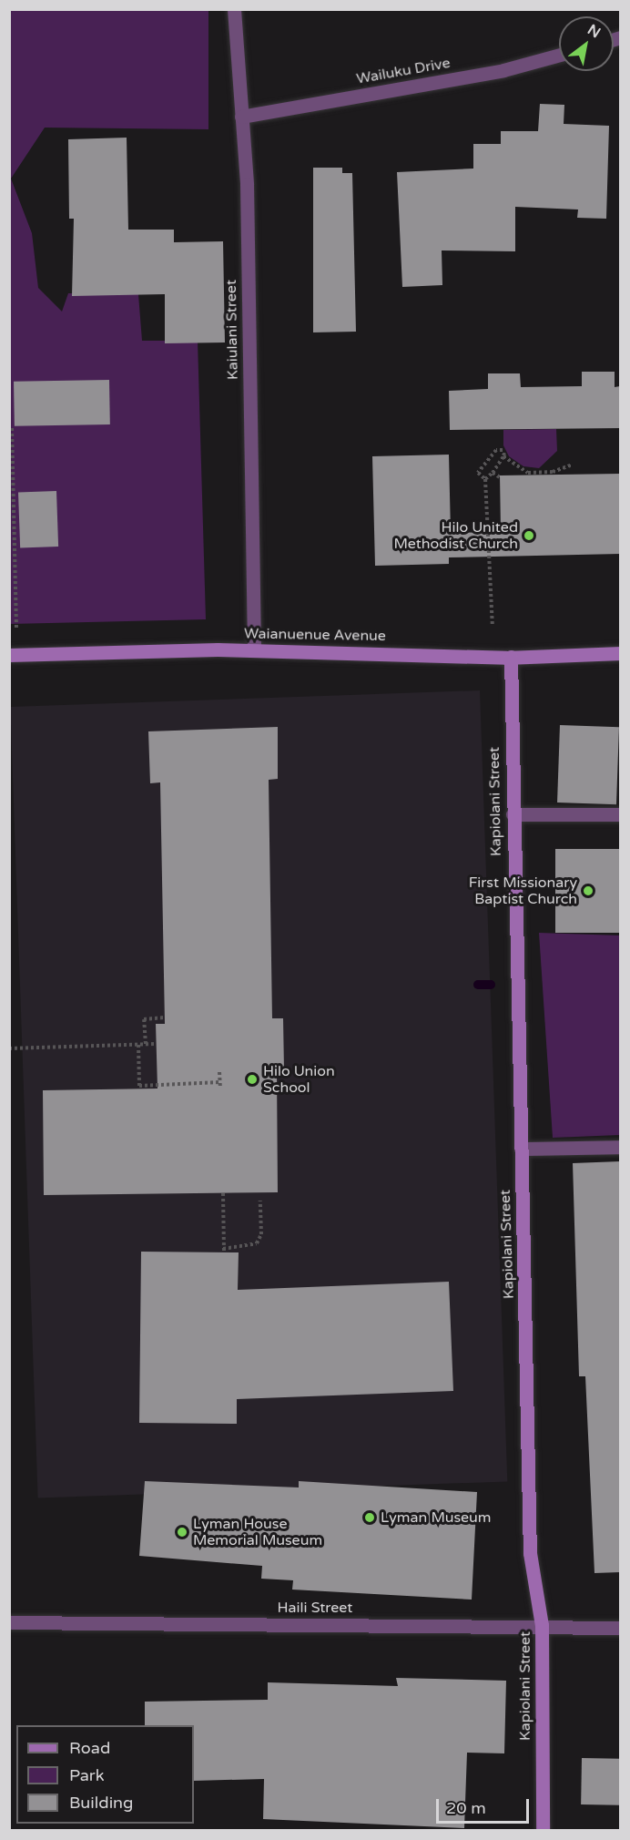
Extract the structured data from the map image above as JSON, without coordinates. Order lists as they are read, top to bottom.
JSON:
{
  "streets": {
    "street": [
      "Wailuku Drive",
      "Kaiulani Street",
      "Waianuenue Avenue",
      "Kapiolani Street",
      "Haili Street"
    ]
  },
  "crossings": [
    ["Wailuku Drive", "Kaiulani Street"],
    ["Kaiulani Street", "Waianuenue Avenue"],
    ["Waianuenue Avenue", "Kapiolani Street"],
    ["Kapiolani Street", "Haili Street"]
  ],
  "places": [
    "Hilo United Methodist Church",
    "First Missionary Baptist Church",
    "Hilo Union School",
    "Lyman Museum",
    "Lyman House Memorial Museum"
  ],
  "legend": ["Road", "Park", "Building"],
  "scale_bar": "20 m",
  "north": "top right"
}
